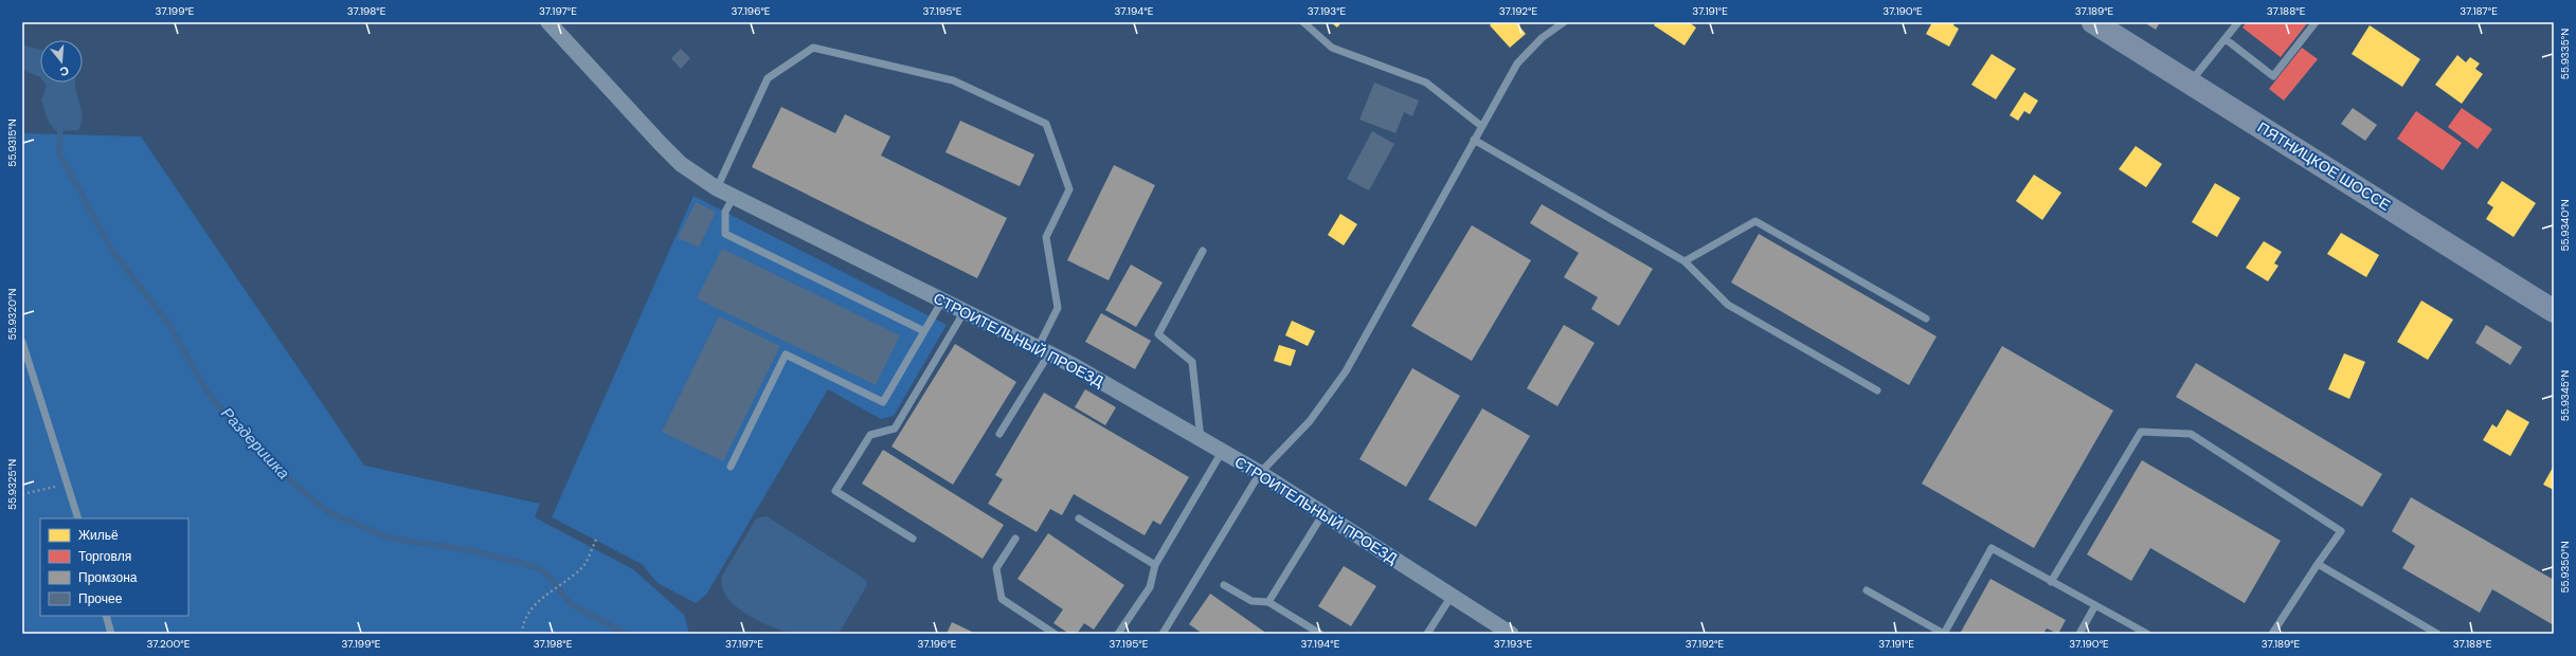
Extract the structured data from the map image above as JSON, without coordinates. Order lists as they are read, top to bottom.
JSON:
{
  "streets": {
    "main road": ["ПЯТНИЦКОЕ ШОССЕ"],
    "street": ["СТРОИТЕЛЬНЫЙ ПРОЕЗД"]
  },
  "water": ["Раздеришка"],
  "legend": [
    "Жильё",
    "Торговля",
    "Промзона",
    "Прочее"
  ],
  "north": "bottom",
  "coordinates": [
    "37.199°E",
    "37.198°E",
    "37.197°E",
    "37.196°E",
    "37.195°E",
    "37.194°E",
    "37.193°E",
    "37.192°E",
    "37.191°E",
    "37.190°E",
    "37.189°E",
    "37.188°E",
    "37.187°E",
    "55.9335°N",
    "55.9315°N",
    "55.9340°N",
    "55.9320°N",
    "55.9345°N",
    "55.9325°N",
    "55.9350°N",
    "37.200°E"
  ]
}
